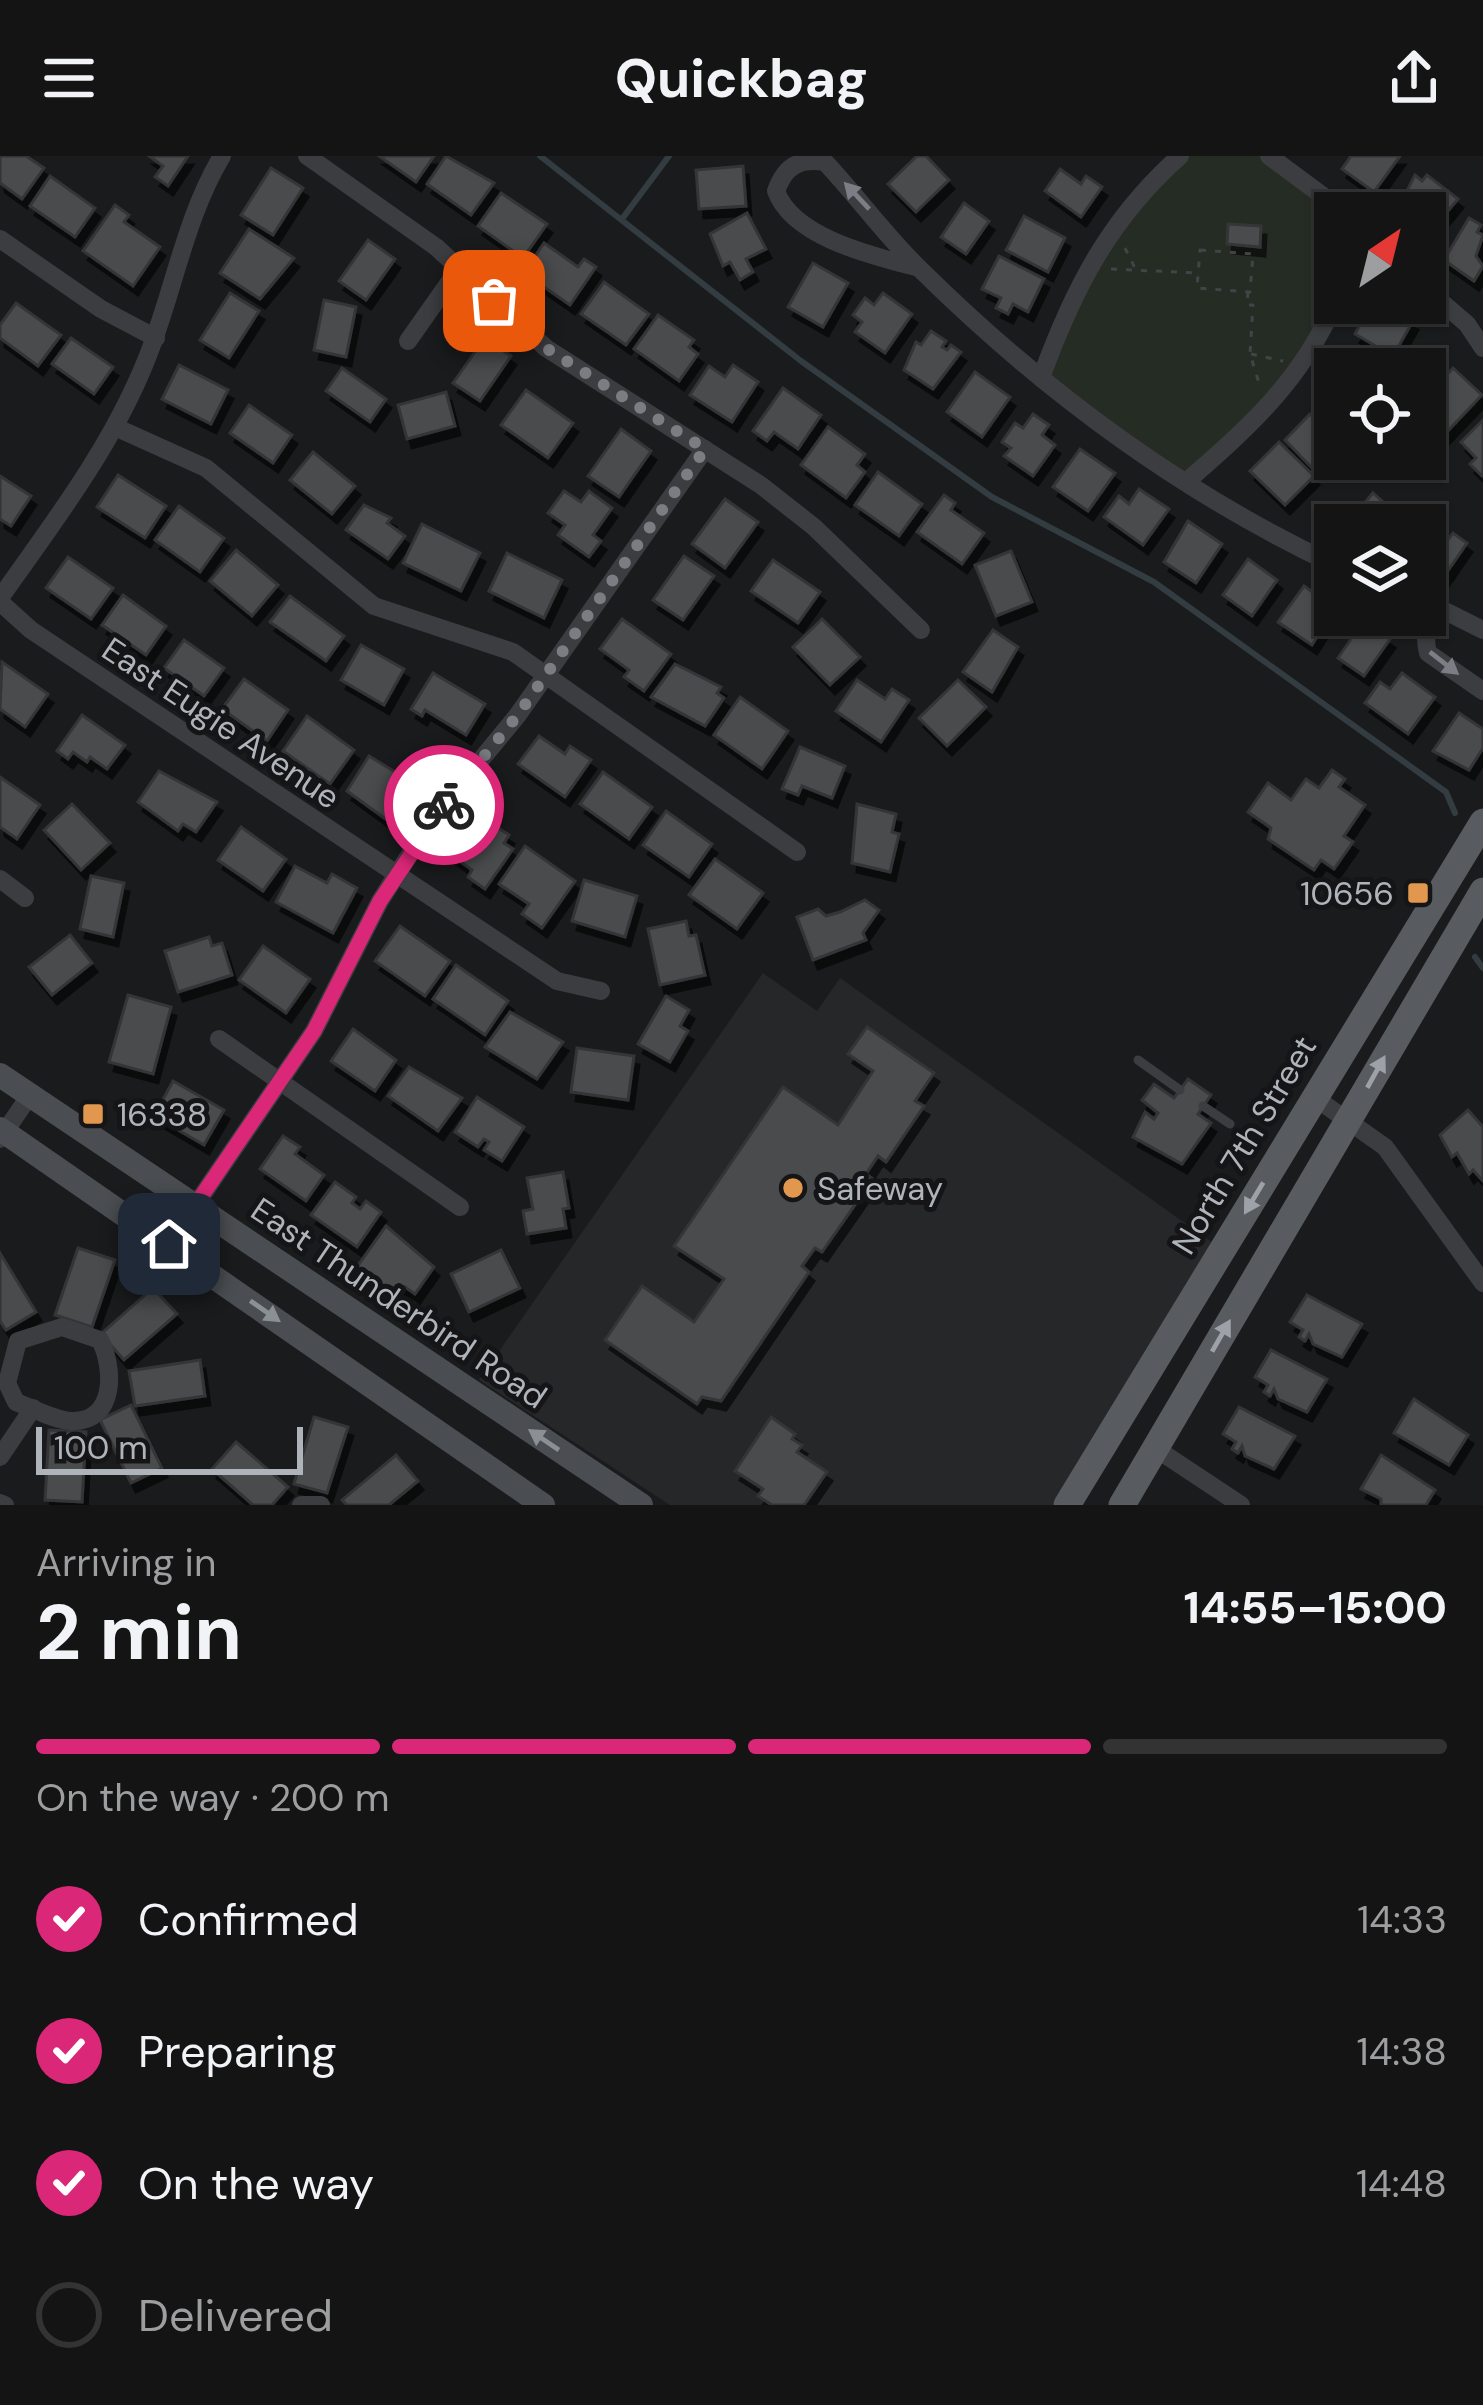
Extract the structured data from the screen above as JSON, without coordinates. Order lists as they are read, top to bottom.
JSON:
{
  "streets": {
    "main road": ["North 7th Street", "East Thunderbird Road"],
    "street": ["East Eugie Avenue"]
  },
  "places": {
    "transit": ["10656", "16338"],
    "other": ["Safeway"]
  },
  "scale_bar": "100 m",
  "north": "top right",
  "page": {
    "header": "Quickbag",
    "scale": "100 m",
    "heading": ["2 min", "Arriving in", "14:55–15:00"],
    "bar": "On the way · 200 m",
    "list": [
      ["Confirmed", "14:33"],
      ["Preparing", "14:38"],
      ["On the way", "14:48"],
      "Delivered"
    ]
  }
}
